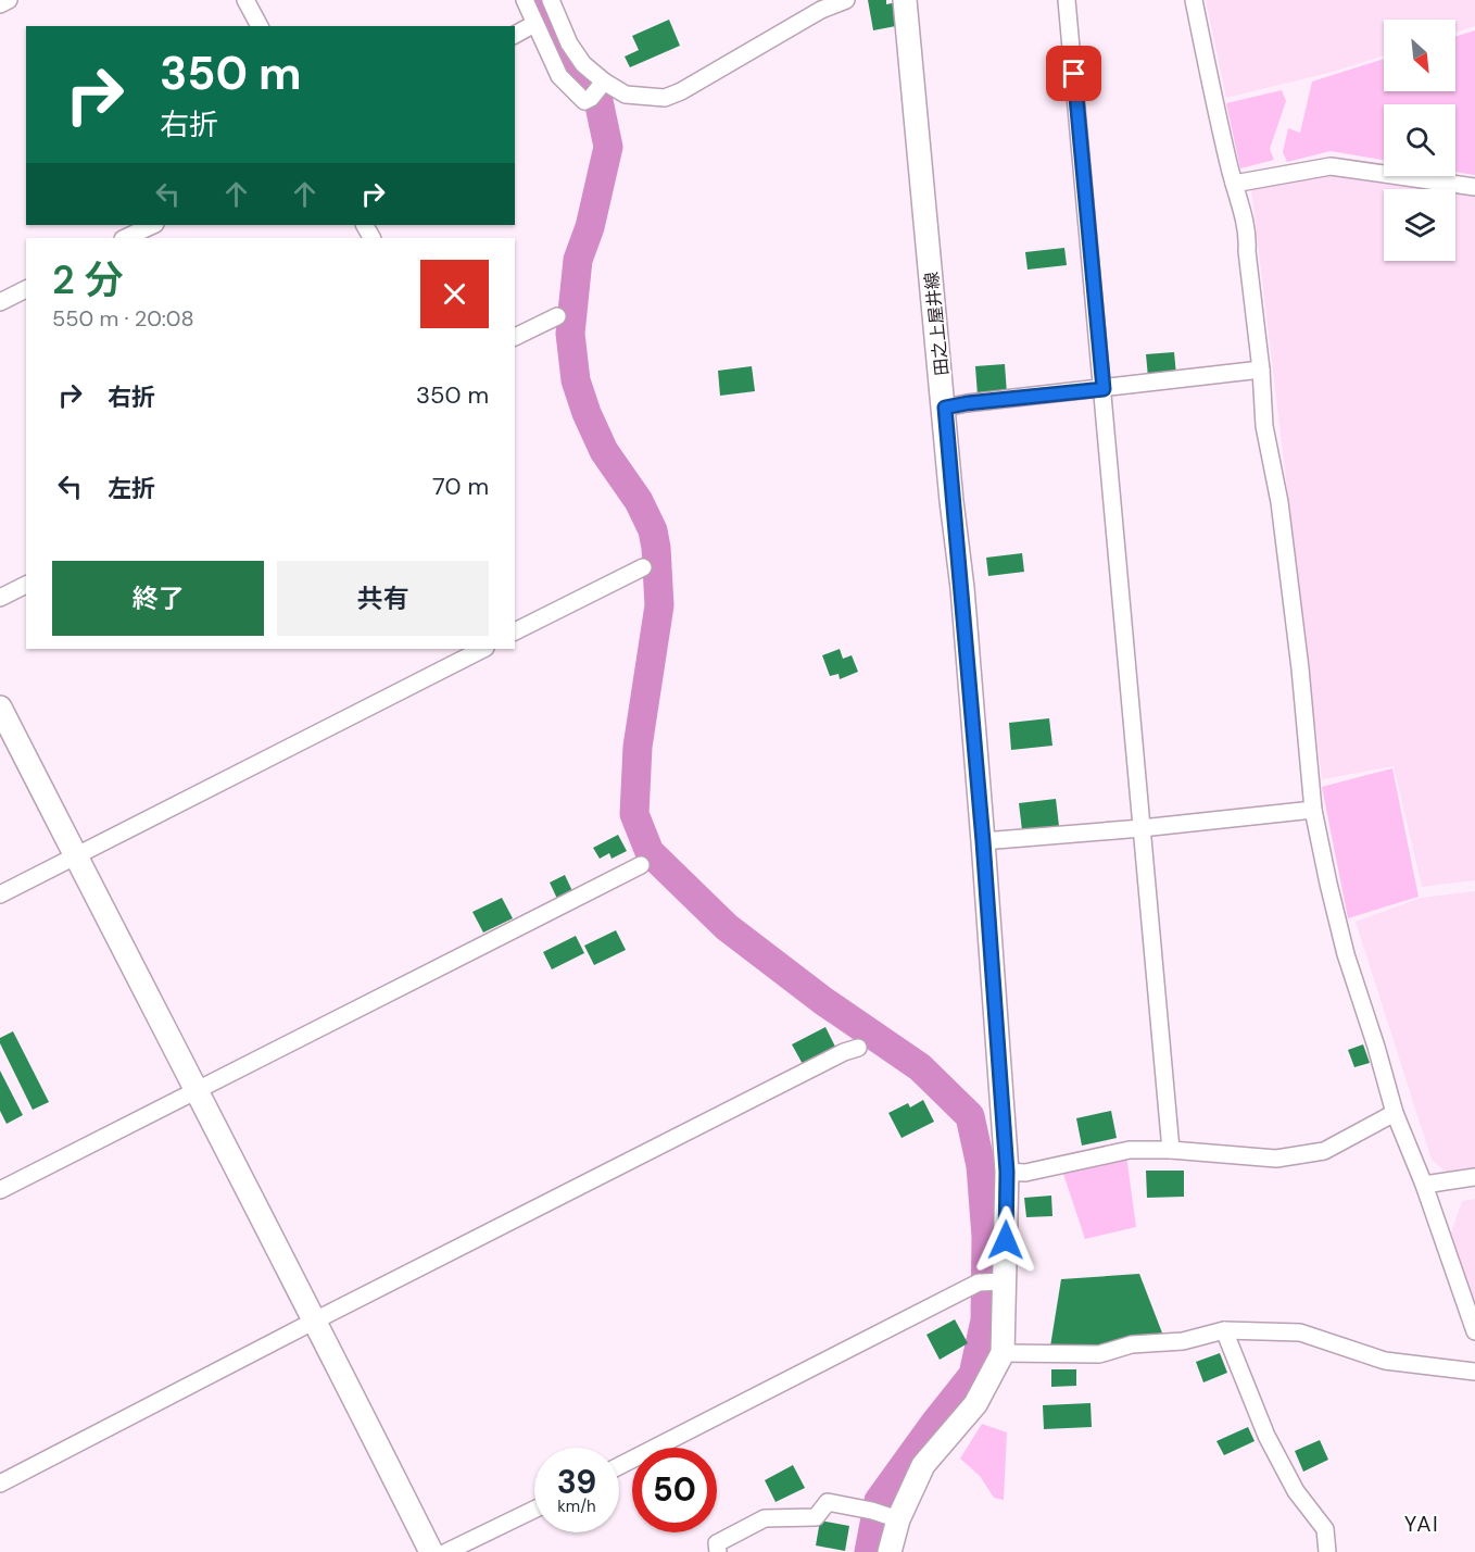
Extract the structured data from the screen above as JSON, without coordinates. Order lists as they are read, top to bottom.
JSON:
{
  "streets": {
    "main road": ["田之上屋井線"]
  },
  "districts": ["YAI"],
  "north": "bottom right",
  "page": {
    "turn": ["350 m", "右折"],
    "heading": ["2 分", "550 m · 20:08"],
    "list": [
      {
        "name": "右折",
        "value": "350 m"
      },
      {
        "name": "左折",
        "value": "70 m"
      }
    ],
    "buttons": ["終了", "共有"],
    "speed": "39 km/h",
    "limit": "50"
  }
}
